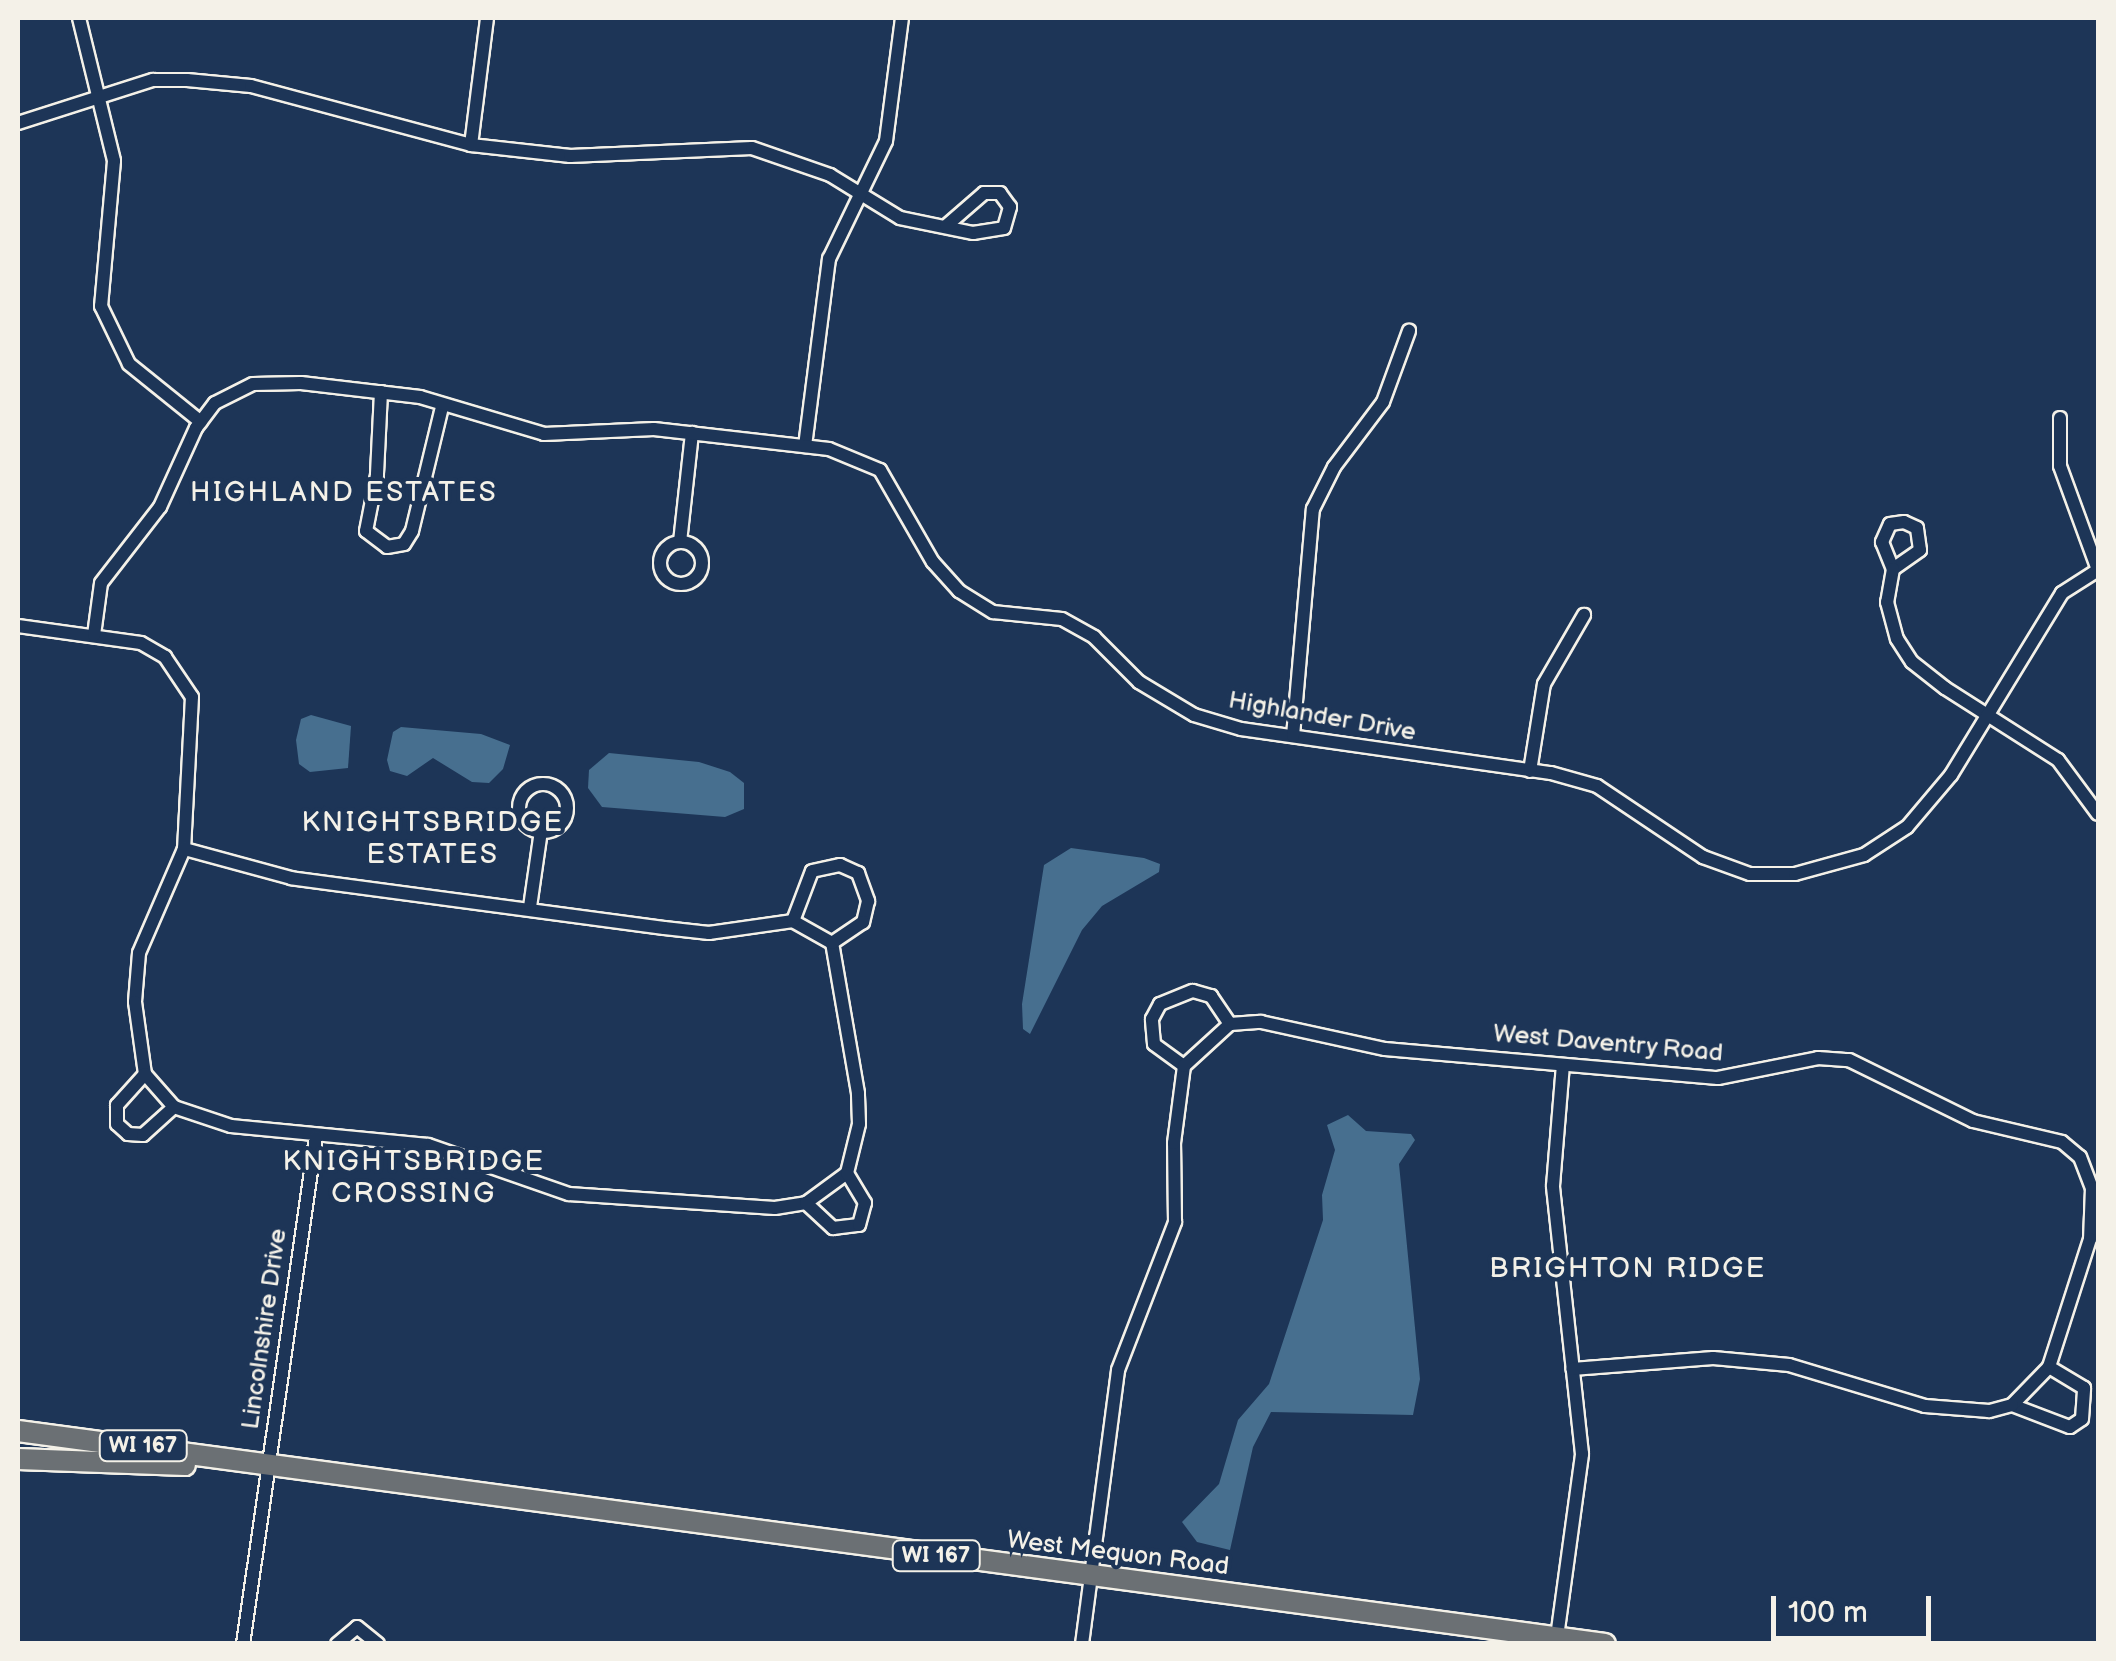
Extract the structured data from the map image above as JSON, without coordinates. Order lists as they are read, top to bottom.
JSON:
{
  "streets": {
    "main road": ["WI 167", "West Mequon Road"],
    "street": ["Highlander Drive", "West Daventry Road", "Lincolnshire Drive"]
  },
  "crossings": [
    ["Lincolnshire Drive", "West Mequon Road"]
  ],
  "districts": [
    "HIGHLAND ESTATES",
    "KNIGHTSBRIDGE ESTATES",
    "KNIGHTSBRIDGE CROSSING",
    "BRIGHTON RIDGE"
  ],
  "scale_bar": "100 m"
}
